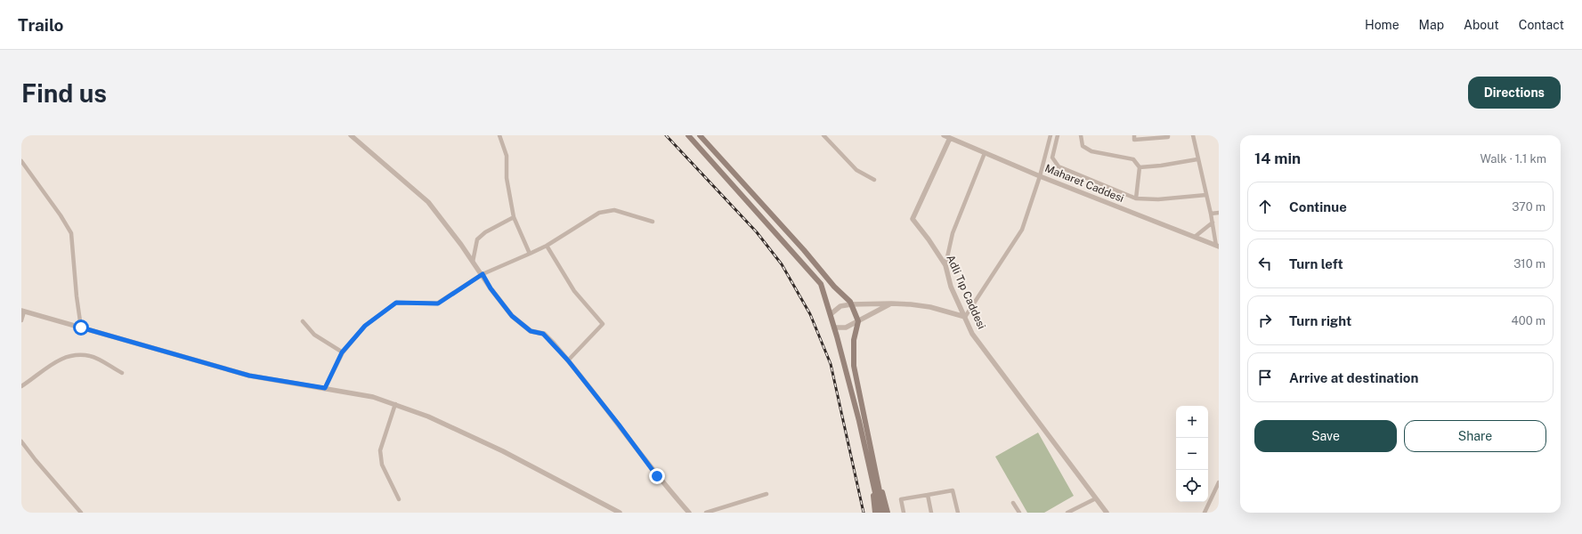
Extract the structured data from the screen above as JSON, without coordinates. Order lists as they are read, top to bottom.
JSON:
{
  "streets": {
    "street": ["Maharet Caddesi", "Adli Tıp Caddesi"]
  },
  "crossings": [
    ["Maharet Caddesi", "Adli Tıp Caddesi"]
  ],
  "page": {
    "header": "Trailo",
    "nav": [
      "Home",
      "Map",
      "About",
      "Contact"
    ],
    "buttons": [
      "Directions",
      ["Save", "Share"]
    ],
    "title": "Find us",
    "heading": ["14 min", "Walk · 1.1 km"],
    "list": [
      ["Continue", "370 m"],
      ["Turn left", "310 m"],
      ["Turn right", "400 m"],
      "Arrive at destination"
    ],
    "map_buttons": ["+", "−"]
  }
}
